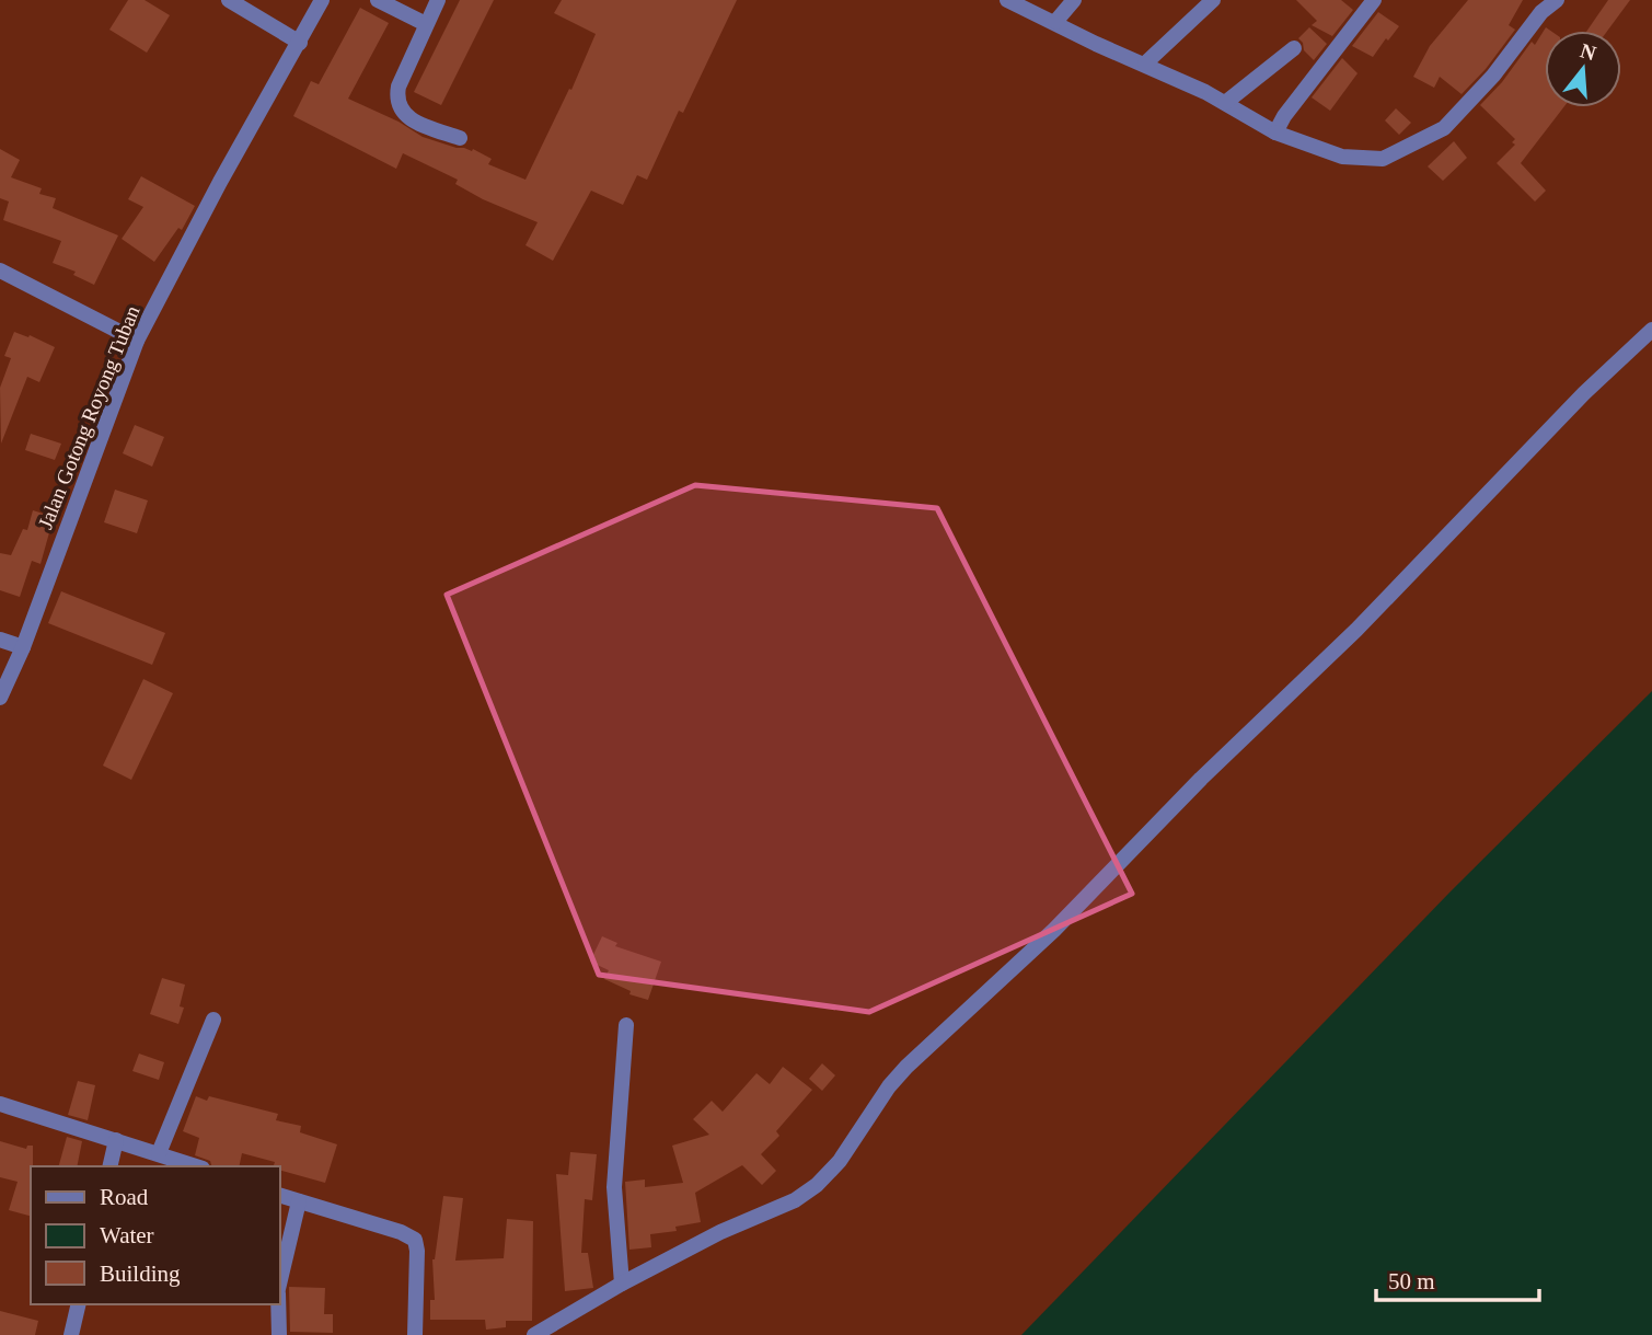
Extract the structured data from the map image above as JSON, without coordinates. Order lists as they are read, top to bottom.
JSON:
{
  "streets": {
    "street": ["Jalan Gotong Royong Tuban"]
  },
  "legend": ["Road", "Water", "Building"],
  "scale_bar": "50 m",
  "north": "top"
}
